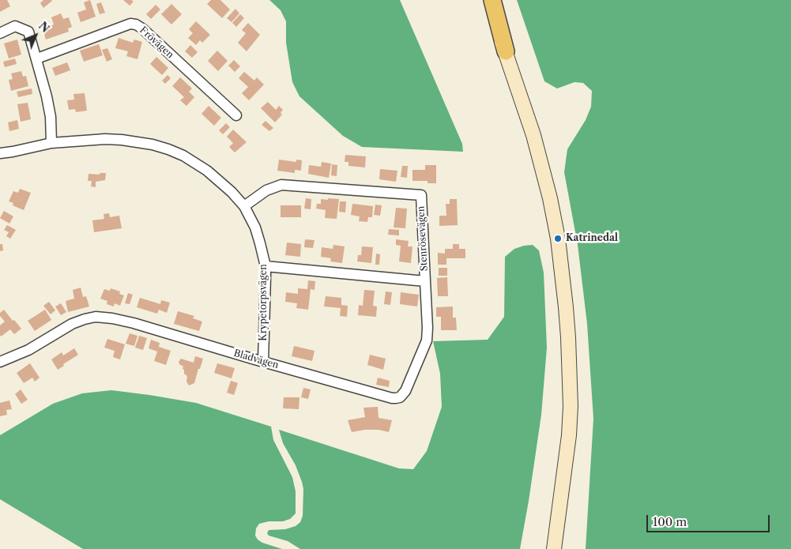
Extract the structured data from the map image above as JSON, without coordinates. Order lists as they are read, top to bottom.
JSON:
{
  "streets": {
    "street": [
      "Frövägen",
      "Stenrösevägen",
      "Krypetorpsvägen",
      "Bladvägen"
    ]
  },
  "crossings": [
    ["Stenrösevägen", "Krypetorpsvägen"],
    ["Stenrösevägen", "Bladvägen"],
    ["Krypetorpsvägen", "Bladvägen"]
  ],
  "places": ["Katrinedal"],
  "scale_bar": "100 m",
  "north": "top right"
}
